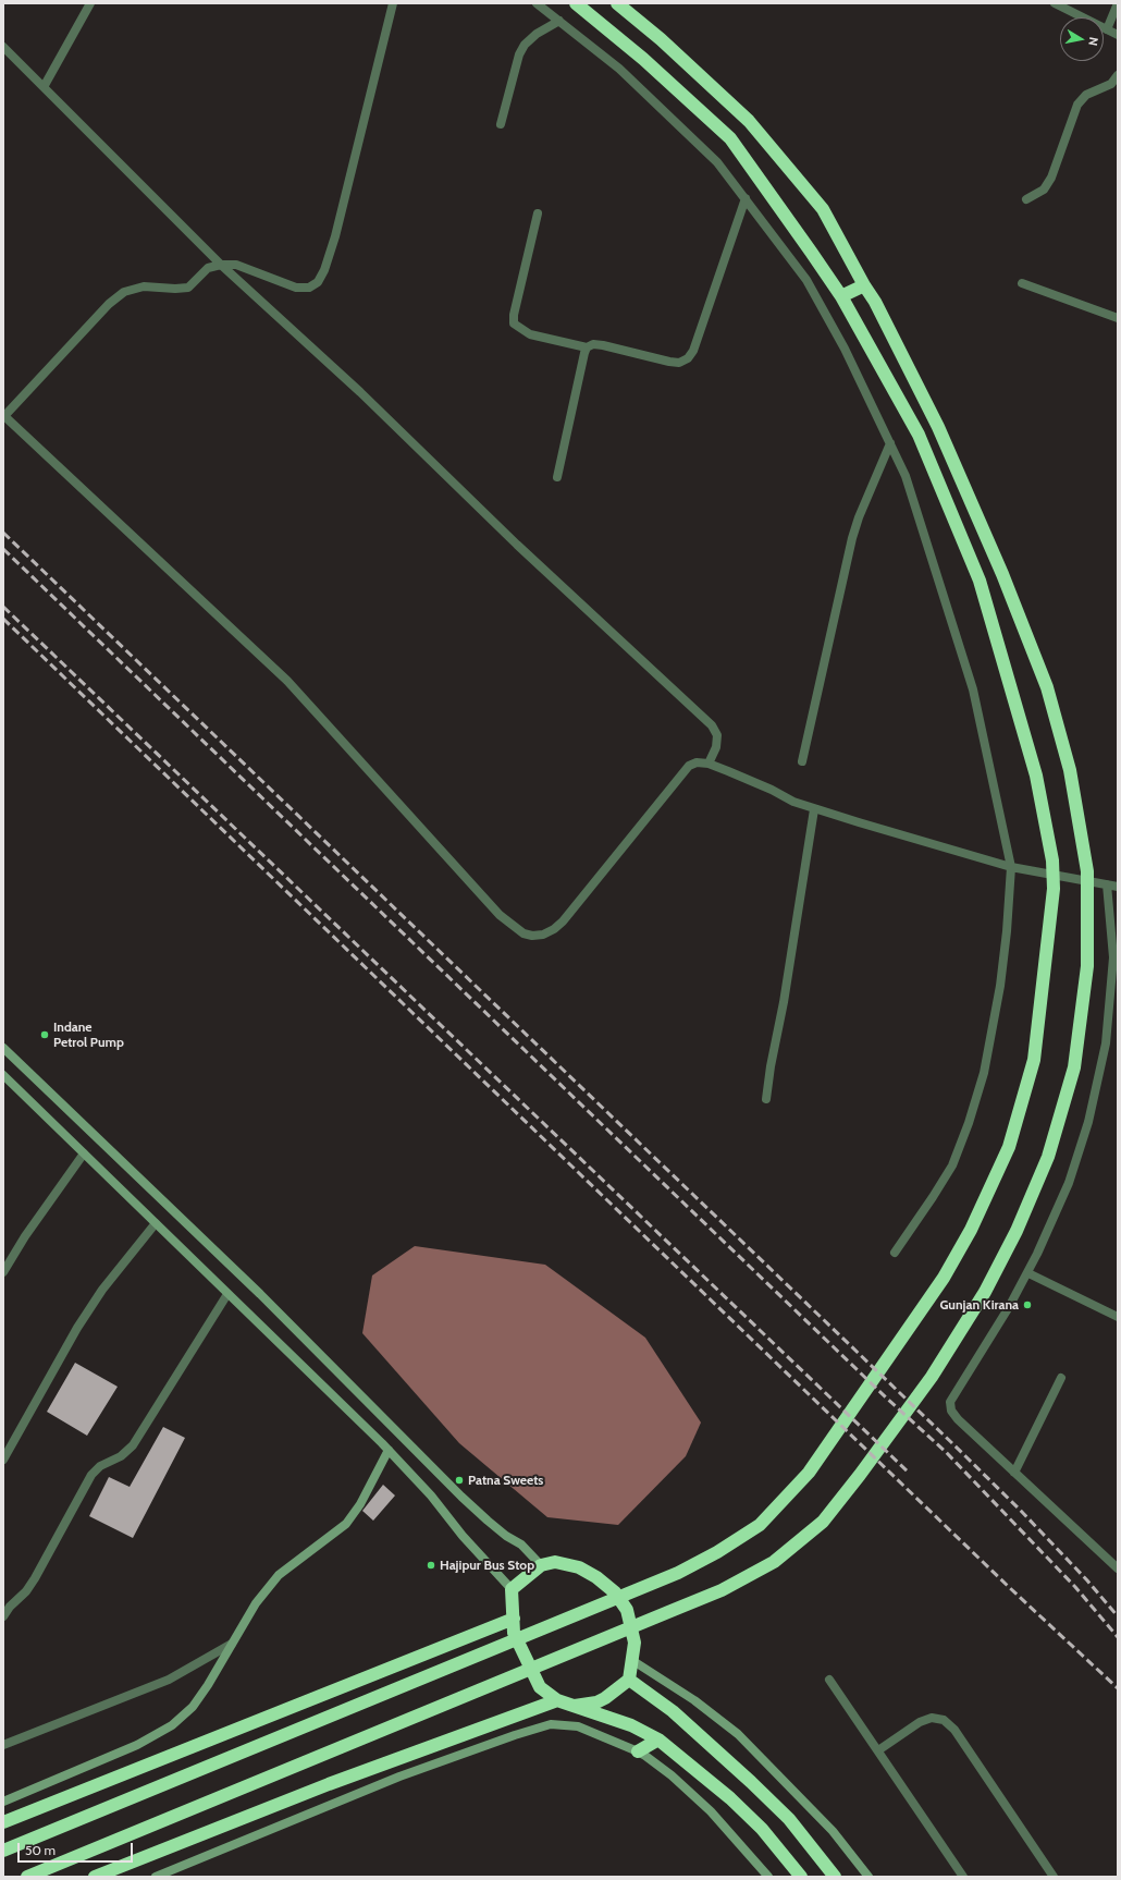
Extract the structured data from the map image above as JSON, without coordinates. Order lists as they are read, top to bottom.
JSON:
{
  "places": [
    "Indane Petrol Pump",
    "Gunjan Kirana",
    "Patna Sweets",
    "Hajipur Bus Stop"
  ],
  "scale_bar": "50 m",
  "north": "right"
}
